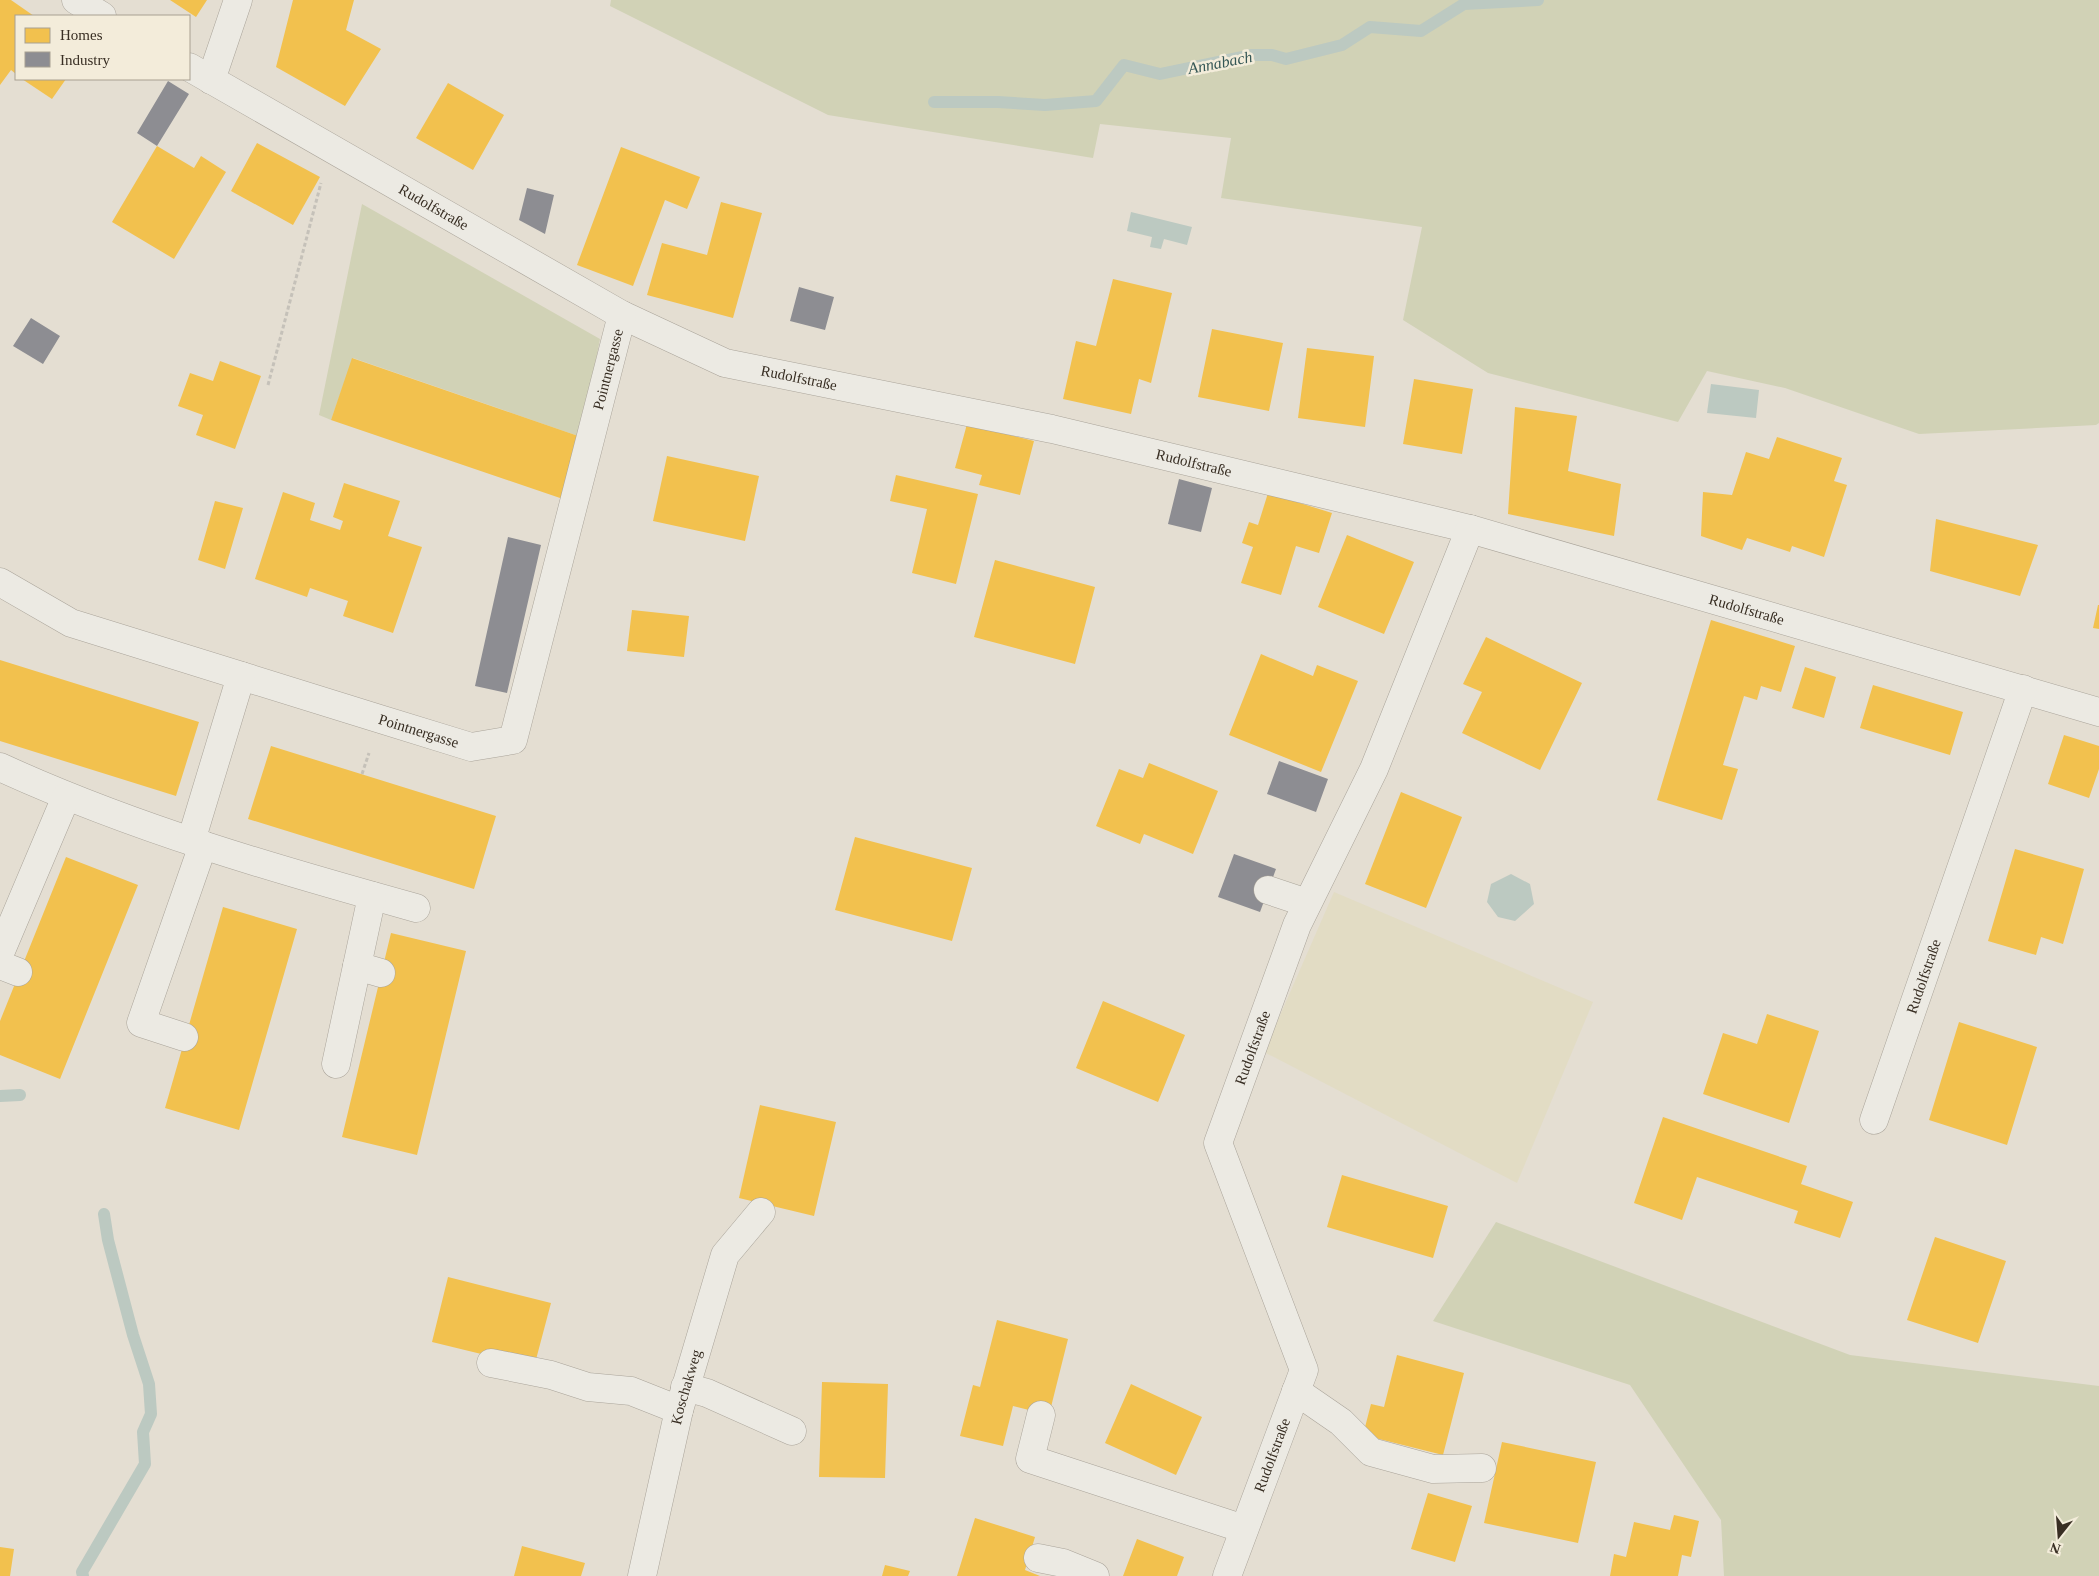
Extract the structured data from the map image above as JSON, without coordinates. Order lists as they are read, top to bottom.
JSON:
{
  "streets": {
    "street": ["Rudolfstraße", "Pointnergasse", "Koschakweg"]
  },
  "crossings": [
    ["Rudolfstraße", "Pointnergasse"]
  ],
  "water": ["Annabach"],
  "legend": ["Homes", "Industry"],
  "north": "bottom"
}
